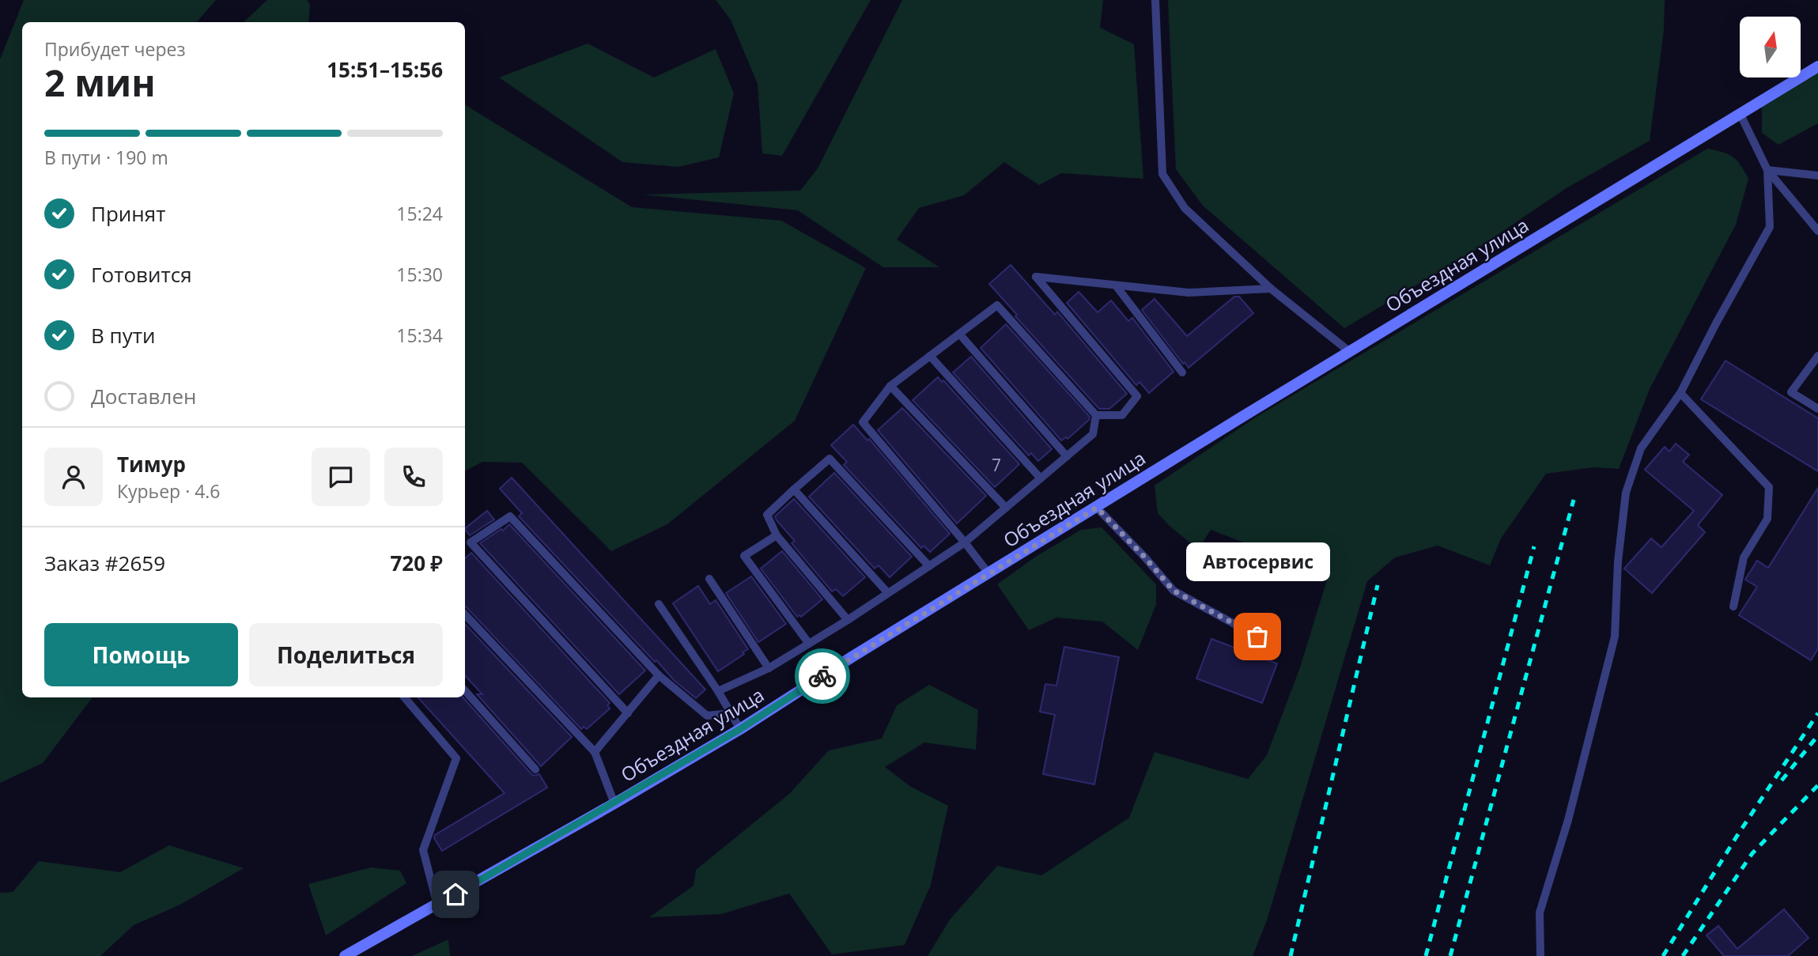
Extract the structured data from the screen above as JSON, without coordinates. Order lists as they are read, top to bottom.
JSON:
{
  "streets": {
    "main road": ["Объездная улица"]
  },
  "places": ["Автосервис"],
  "house_numbers": ["7"],
  "north": "top",
  "page": {
    "heading": ["2 мин", "Прибудет через", "15:51–15:56"],
    "panel": [
      "Тимур",
      "Курьер · 4.6",
      "Заказ #2659",
      "720 ₽"
    ],
    "bar": "В пути · 190 m",
    "list": [
      ["Принят", "15:24"],
      ["Готовится", "15:30"],
      ["В пути", "15:34"],
      "Доставлен"
    ],
    "bubble": "Автосервис",
    "buttons": ["Помощь", "Поделиться"]
  }
}
